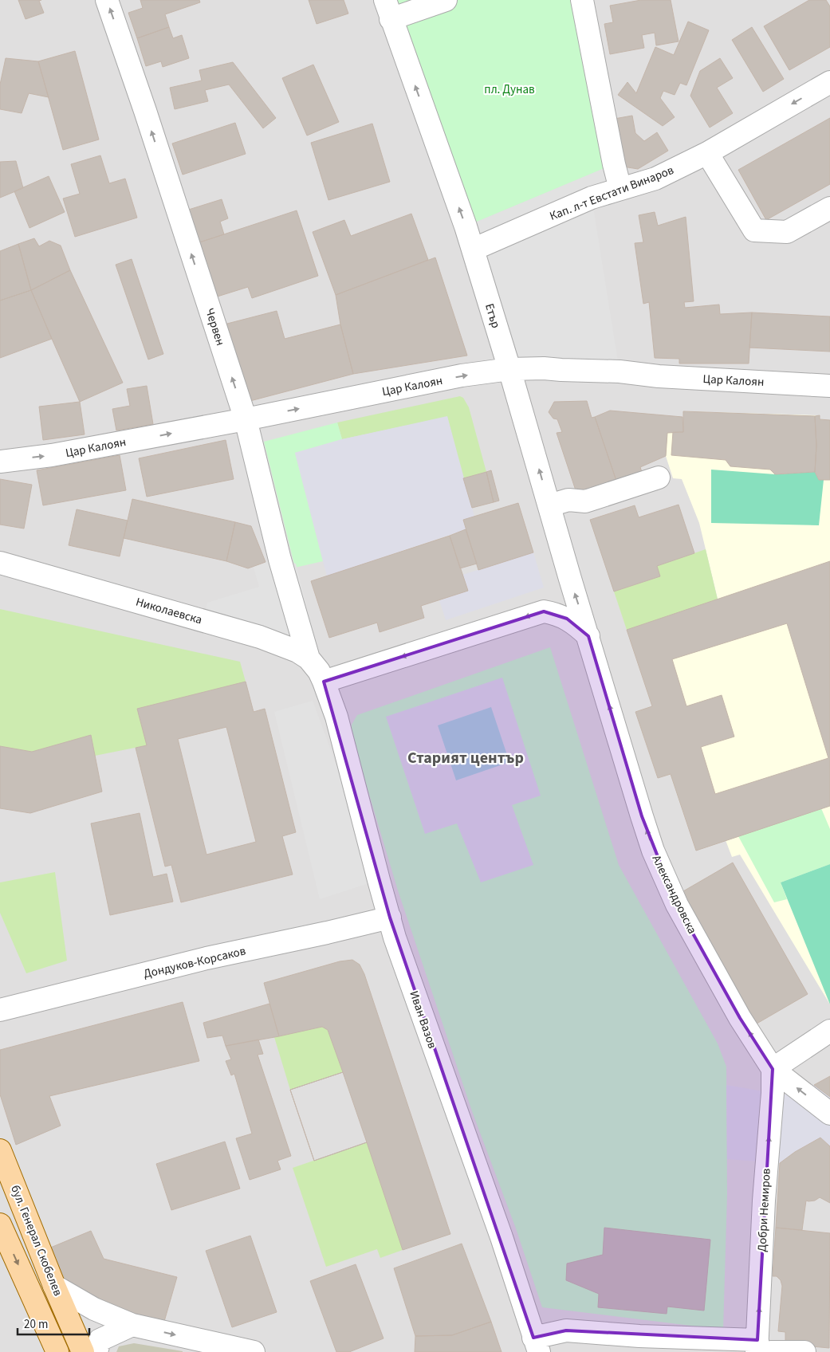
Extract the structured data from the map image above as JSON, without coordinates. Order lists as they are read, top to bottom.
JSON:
{
  "streets": {
    "main road": ["бул. Генерал Скобелев"],
    "street": [
      "Кап. л-т Евстати Винаров",
      "Етър",
      "Червен",
      "Цар Калоян",
      "Николаевска",
      "Александровска",
      "Дондуков-Корсаков",
      "Иван Вазов",
      "Добри Немиров"
    ]
  },
  "crossings": [
    ["Кап. л-т Евстати Винаров", "Етър"],
    ["Етър", "Цар Калоян"],
    ["Етър", "Александровска"],
    ["Червен", "Цар Калоян"],
    ["Червен", "Николаевска"],
    ["Николаевска", "Иван Вазов"],
    ["Александровска", "Добри Немиров"],
    ["Дондуков-Корсаков", "Иван Вазов"]
  ],
  "one_way": [
    "Кап. л-т Евстати Винаров",
    "Червен",
    "Цар Калоян",
    "Александровска",
    "Добри Немиров"
  ],
  "districts": ["Старият център"],
  "parks": ["пл. Дунав"],
  "scale_bar": "20 m"
}
